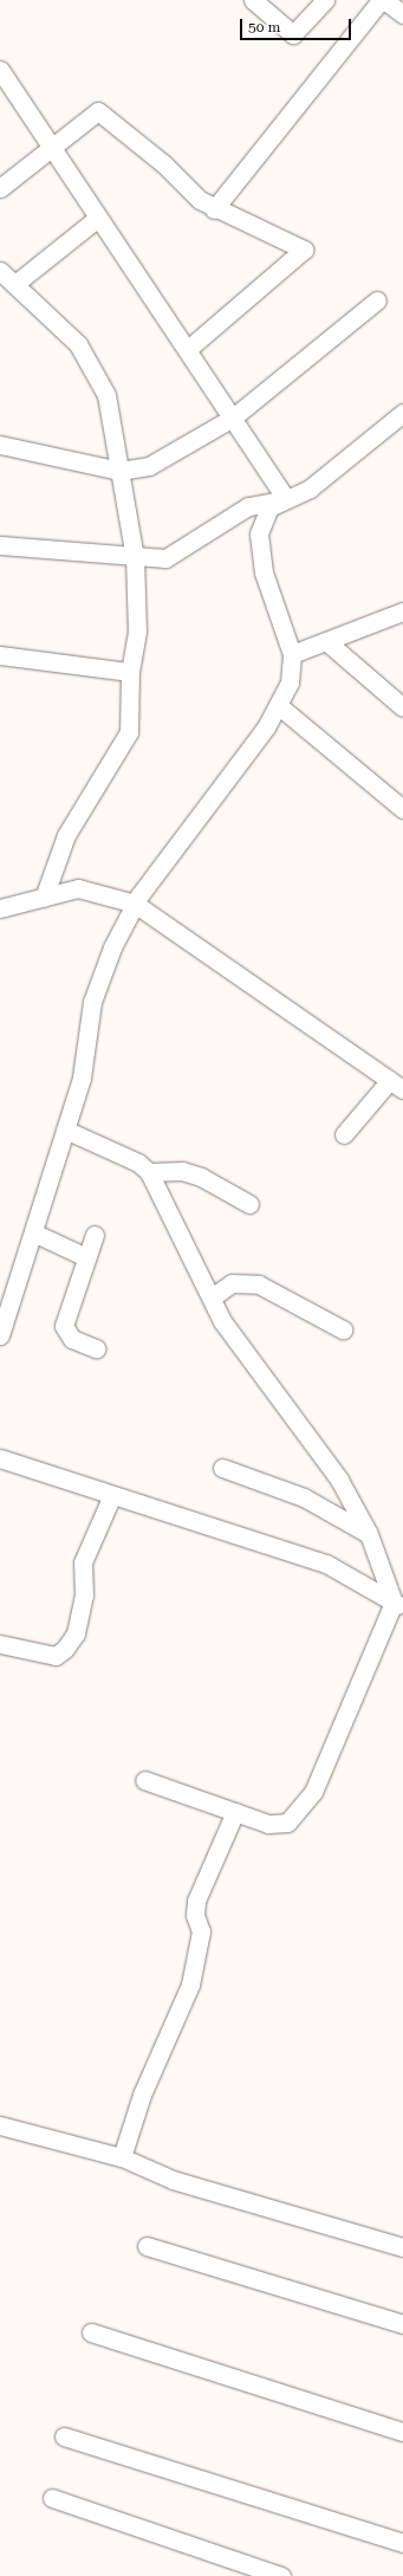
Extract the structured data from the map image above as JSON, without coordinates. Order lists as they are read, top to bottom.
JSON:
{
  "scale_bar": "50 m"
}
